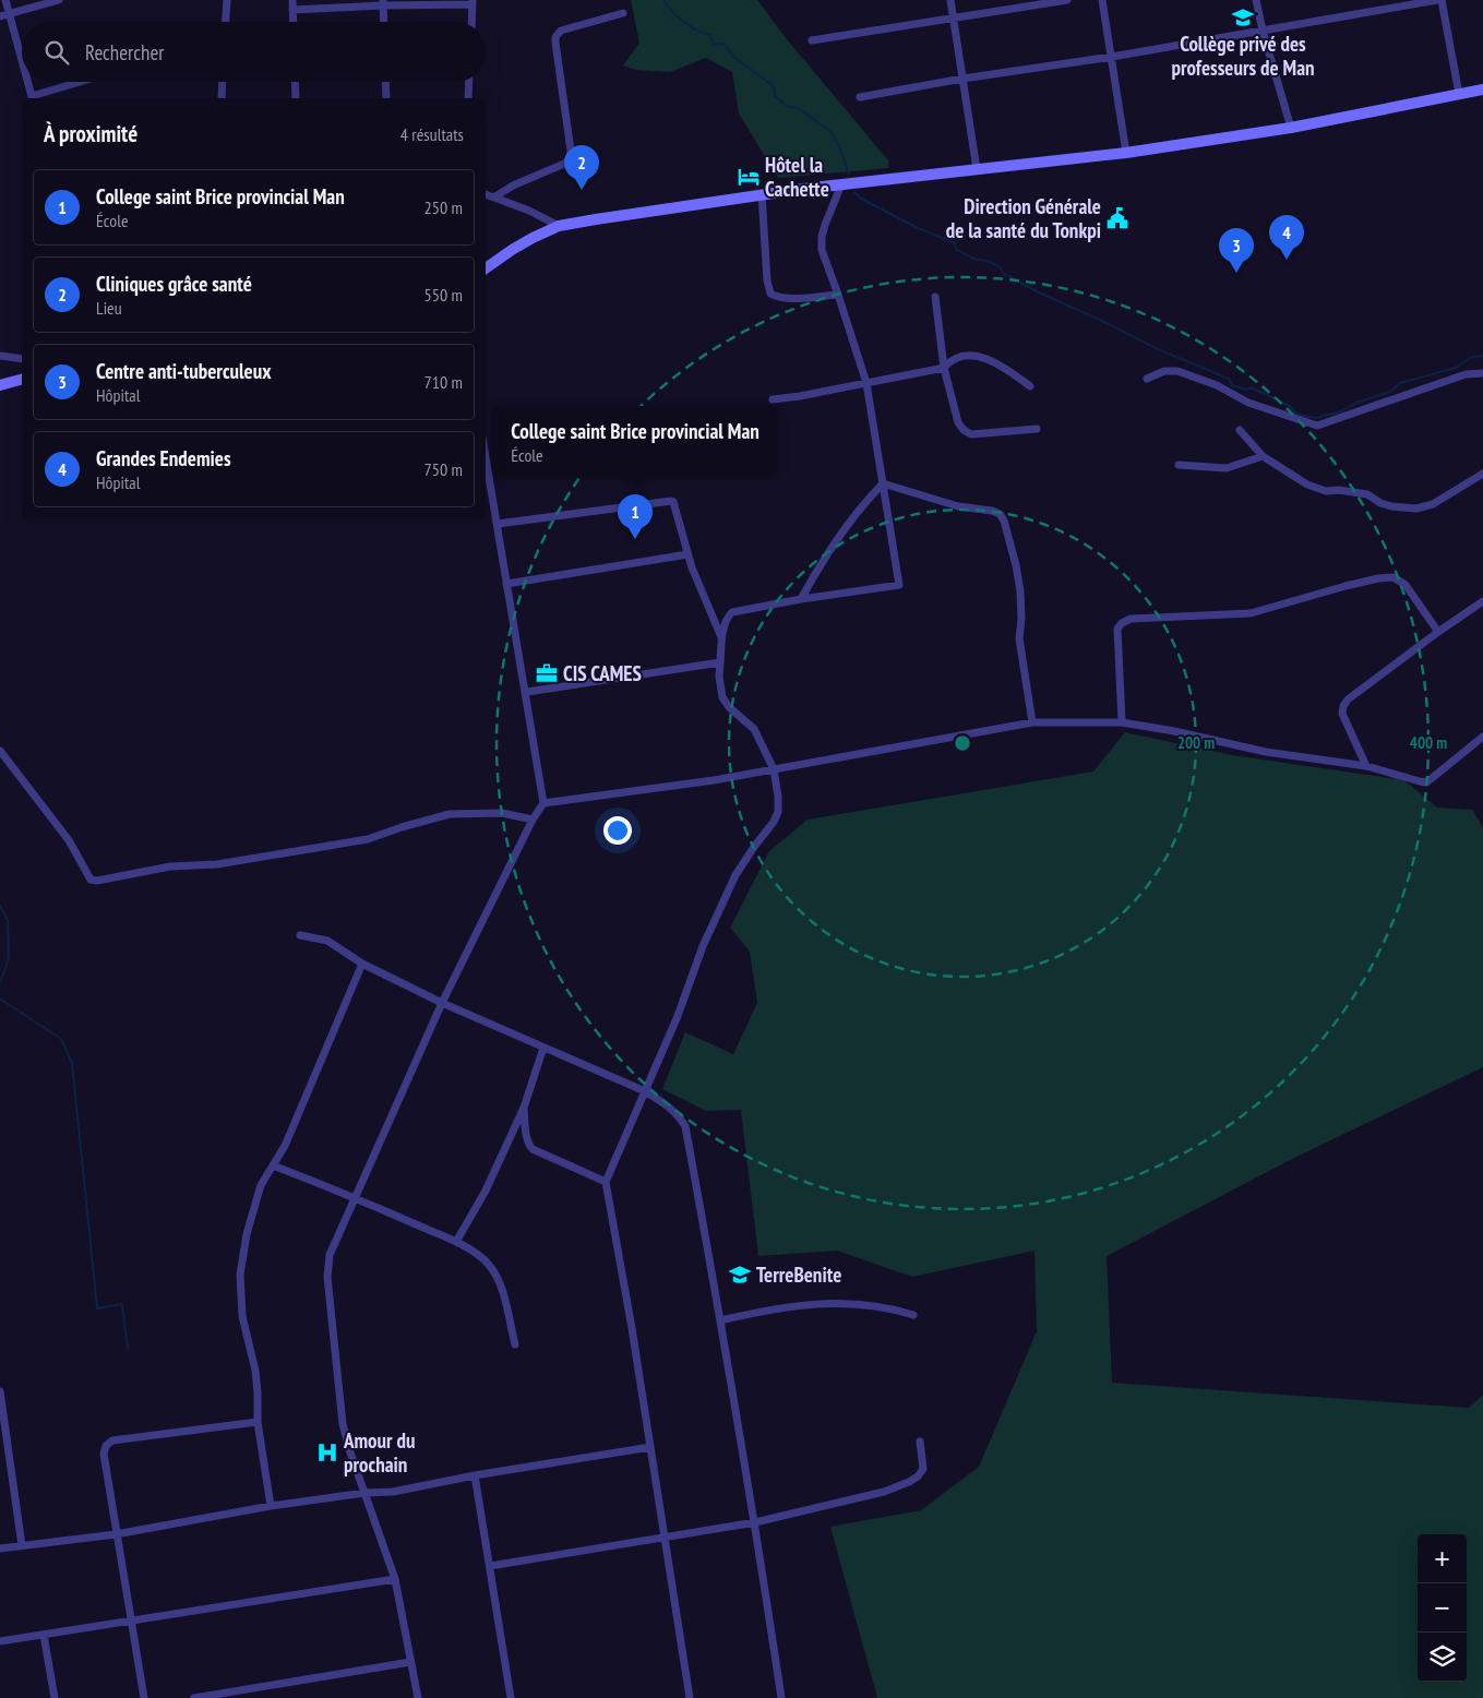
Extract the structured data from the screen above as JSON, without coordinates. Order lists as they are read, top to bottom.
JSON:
{
  "places": {
    "school or university": ["Collège privé des professeurs de Man", "TerreBenite"],
    "hotel": ["Hôtel la Cachette"],
    "public building": ["Direction Générale de la santé du Tonkpi"],
    "office": ["CIS CAMES"],
    "hospital": ["Amour du prochain"]
  },
  "page": {
    "search": "Rechercher",
    "heading": ["À proximité", "4 résultats"],
    "pins": [
      "2",
      "4",
      "3",
      "1"
    ],
    "list": [
      {
        "mark": "1",
        "name": "College saint Brice provincial Man",
        "note": "École",
        "value": "250 m"
      },
      {
        "mark": "2",
        "name": "Cliniques grâce santé",
        "note": "Lieu",
        "value": "550 m"
      },
      {
        "mark": "3",
        "name": "Centre anti-tuberculeux",
        "note": "Hôpital",
        "value": "710 m"
      },
      {
        "mark": "4",
        "name": "Grandes Endemies",
        "note": "Hôpital",
        "value": "750 m"
      }
    ],
    "popup": ["College saint Brice provincial Man", "École"],
    "map_buttons": ["+", "−"]
  },
  "rings": ["200 m", "400 m"]
}
